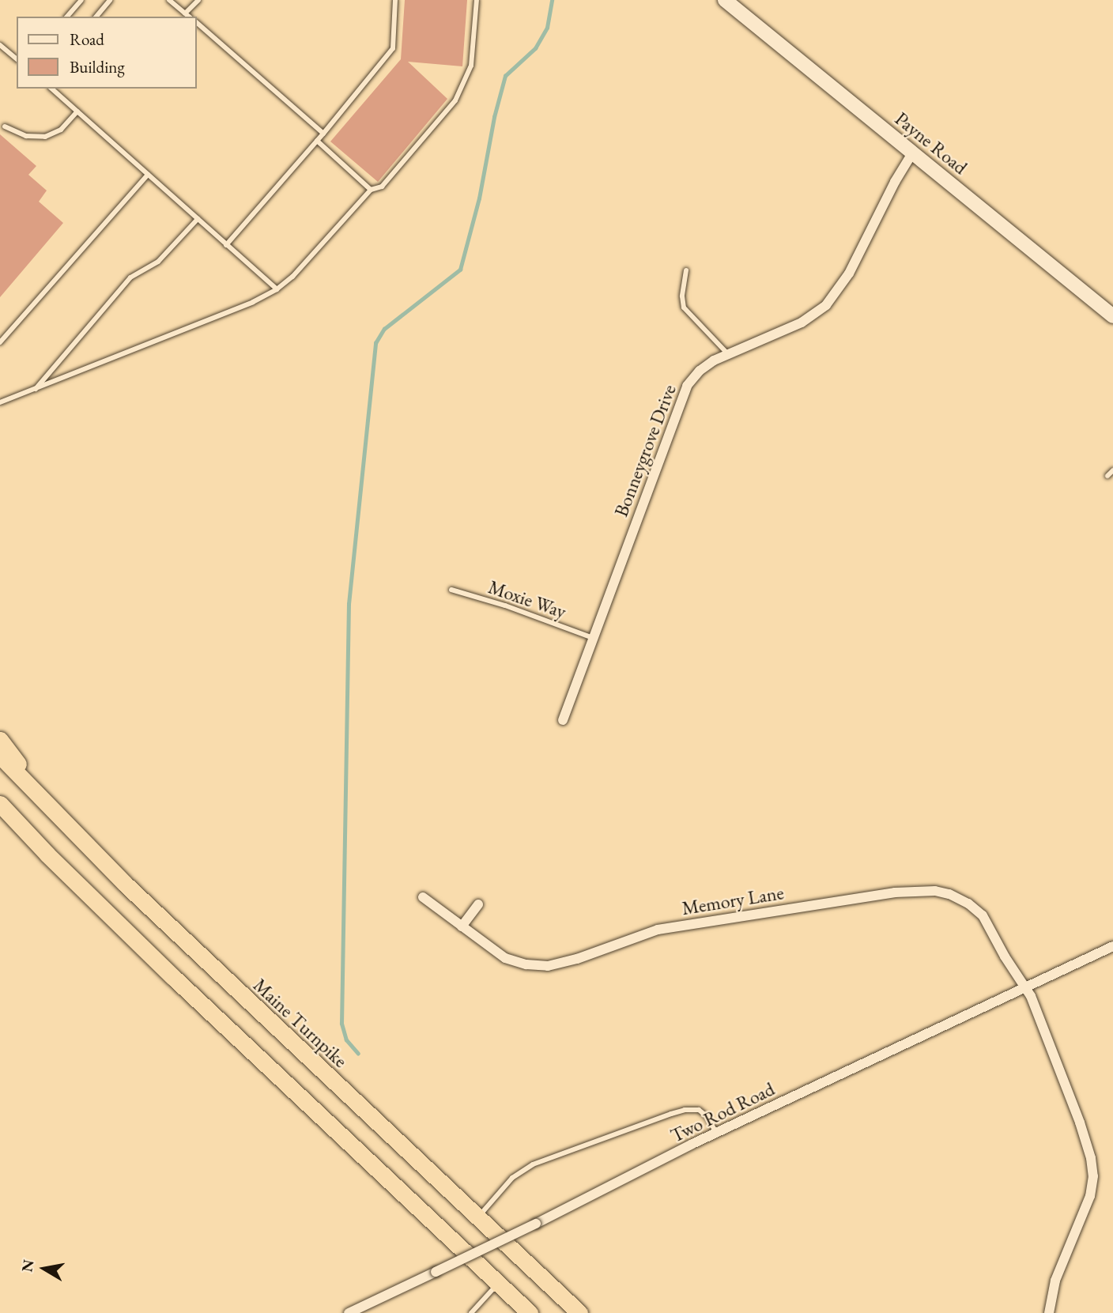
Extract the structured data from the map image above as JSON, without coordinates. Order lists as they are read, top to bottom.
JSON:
{
  "streets": {
    "highway": ["Maine Turnpike"],
    "main road": ["Payne Road"],
    "street": ["Bonneygrove Drive", "Memory Lane", "Two Rod Road"],
    "lane": ["Moxie Way"]
  },
  "crossings": [
    ["Payne Road", "Bonneygrove Drive"],
    ["Bonneygrove Drive", "Moxie Way"],
    ["Memory Lane", "Two Rod Road"]
  ],
  "legend": ["Road", "Building"],
  "north": "left"
}
